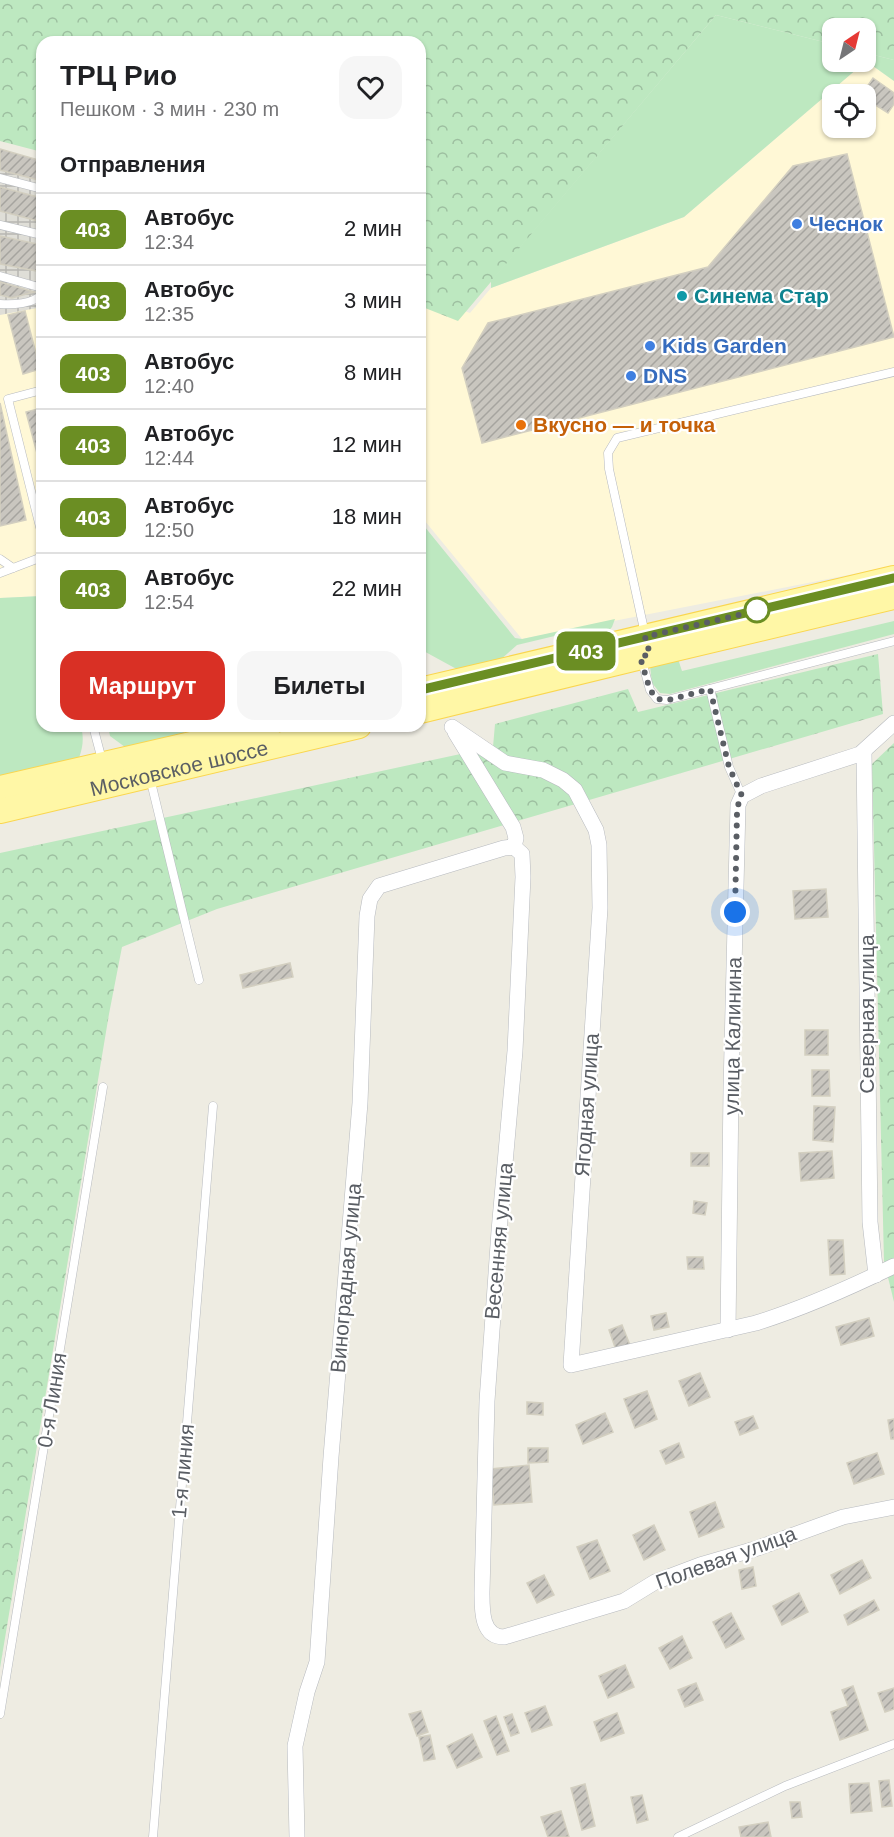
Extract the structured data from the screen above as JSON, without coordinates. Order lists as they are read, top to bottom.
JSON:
{
  "streets": {
    "main road": ["Московское шоссе"],
    "street": [
      "Северная улица",
      "улица Калинина",
      "Ягодная улица",
      "Весенняя улица",
      "Виноградная улица",
      "Полевая улица"
    ],
    "lane": ["0-я Линия", "1-я линия"]
  },
  "crossings": [
    ["улица Калинина", "Ягодная улица"],
    ["Ягодная улица", "Весенняя улица"],
    ["Весенняя улица", "Виноградная улица"],
    ["Весенняя улица", "Полевая улица"]
  ],
  "places": [
    "Чеснок",
    "Синема Стар",
    "Kids Garden",
    "DNS",
    "Вкусно — и точка"
  ],
  "lines": ["bus line 403"],
  "north": "top right",
  "page": {
    "on_map": "403",
    "heading": [
      ["ТРЦ Рио", "Пешком · 3 мин · 230 m"],
      "Отправления"
    ],
    "list": [
      {
        "mark": "403",
        "name": "Автобус",
        "note": "12:34",
        "value": "2 мин"
      },
      {
        "mark": "403",
        "name": "Автобус",
        "note": "12:35",
        "value": "3 мин"
      },
      {
        "mark": "403",
        "name": "Автобус",
        "note": "12:40",
        "value": "8 мин"
      },
      {
        "mark": "403",
        "name": "Автобус",
        "note": "12:44",
        "value": "12 мин"
      },
      {
        "mark": "403",
        "name": "Автобус",
        "note": "12:50",
        "value": "18 мин"
      },
      {
        "mark": "403",
        "name": "Автобус",
        "note": "12:54",
        "value": "22 мин"
      }
    ],
    "buttons": ["Маршрут", "Билеты"]
  }
}
